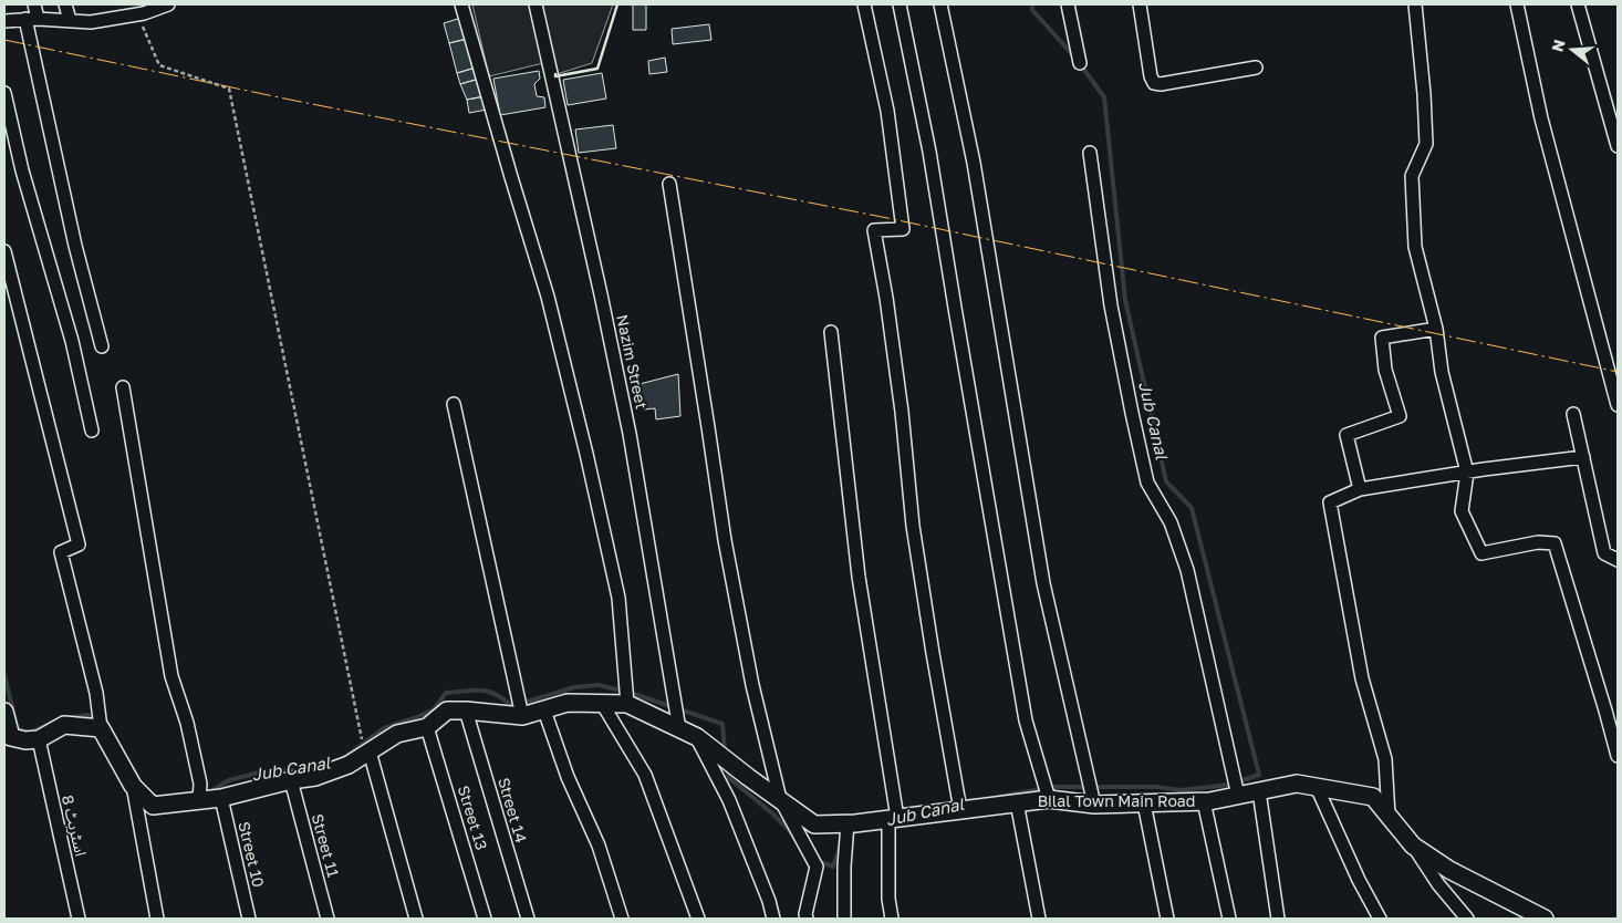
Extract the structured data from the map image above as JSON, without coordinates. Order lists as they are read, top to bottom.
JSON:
{
  "streets": {
    "street": [
      "Nazim Street",
      "Bilal Town Main Road",
      "Street 14",
      "Street 13",
      "اسٹریٹ 8",
      "Street 11",
      "Street 10"
    ]
  },
  "crossings": [
    ["Nazim Street", "Bilal Town Main Road"],
    ["Bilal Town Main Road", "Street 14"],
    ["Bilal Town Main Road", "Street 13"],
    ["Bilal Town Main Road", "Street 11"],
    ["Bilal Town Main Road", "Street 10"]
  ],
  "water": ["Jub Canal"],
  "north": "left"
}
